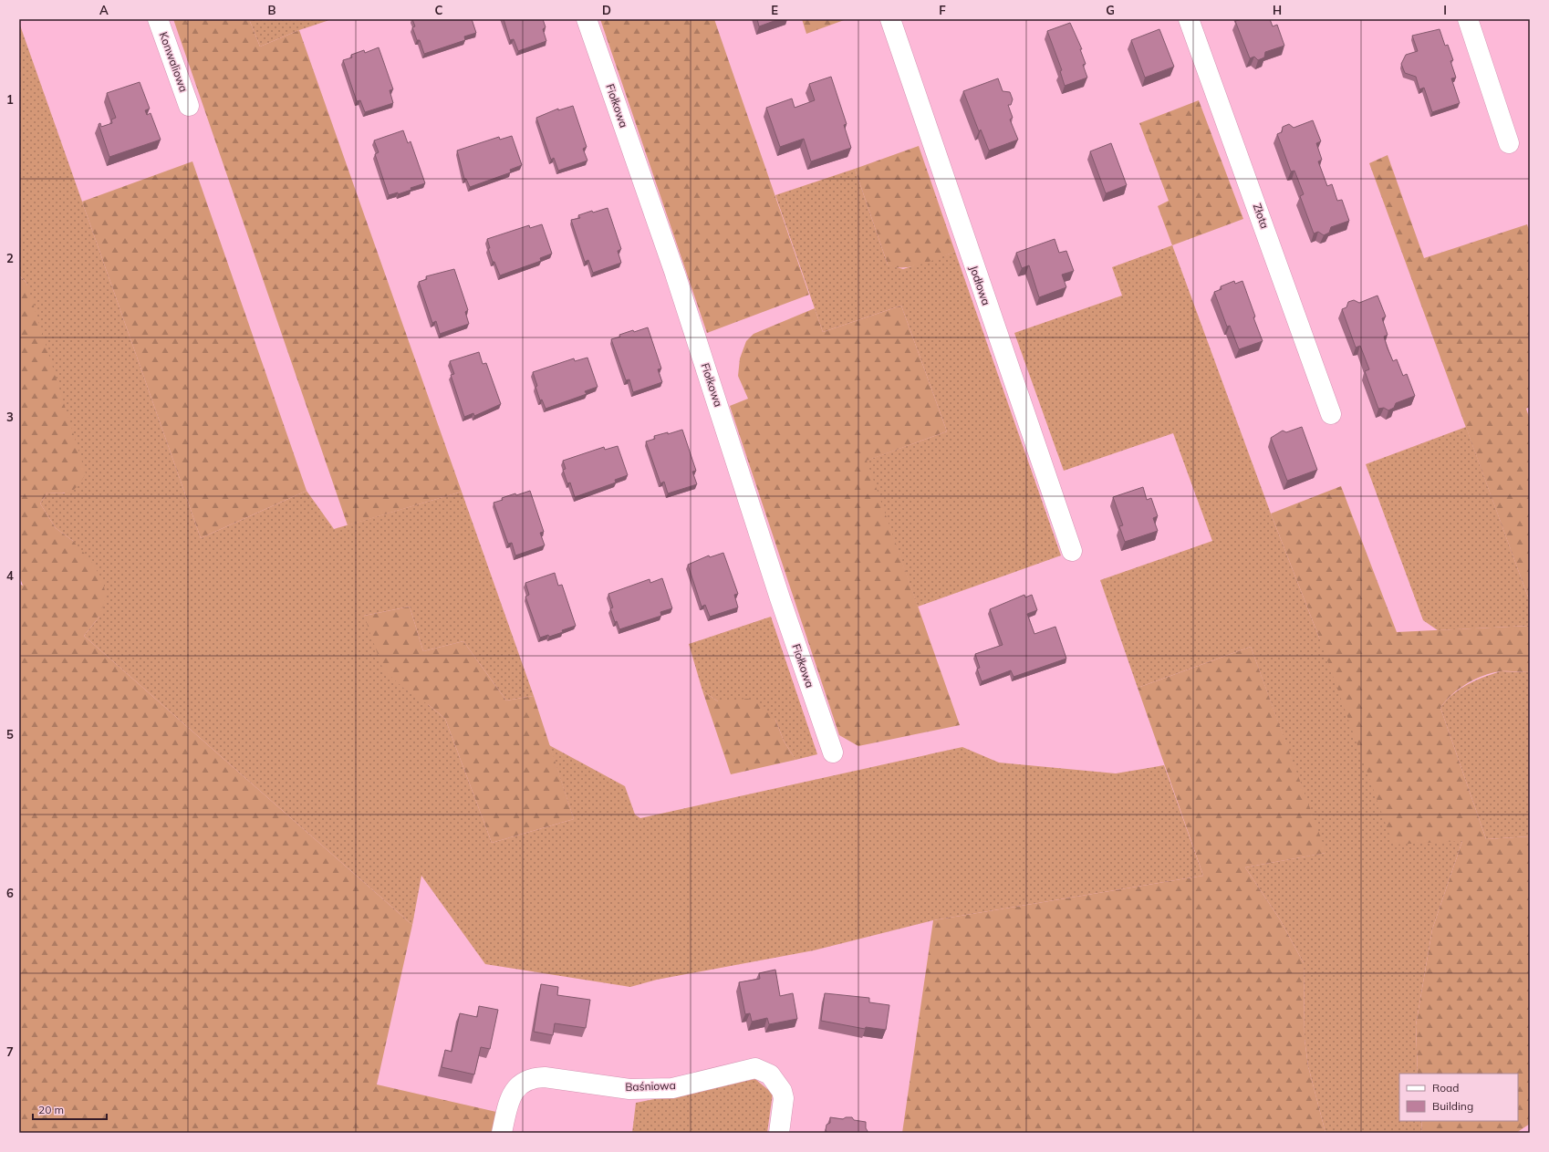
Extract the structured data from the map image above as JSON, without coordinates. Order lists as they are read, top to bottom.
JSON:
{
  "streets": {
    "street": [
      "Konwaliowa",
      "Fiołkowa",
      "Złota",
      "Jodłowa",
      "Baśniowa"
    ]
  },
  "legend": ["Road", "Building"],
  "scale_bar": "20 m",
  "grid": {
    "columns": [
      "A",
      "B",
      "C",
      "D",
      "E",
      "F",
      "G",
      "H",
      "I"
    ],
    "rows": [
      "1",
      "2",
      "3",
      "4",
      "5",
      "6",
      "7"
    ]
  }
}
